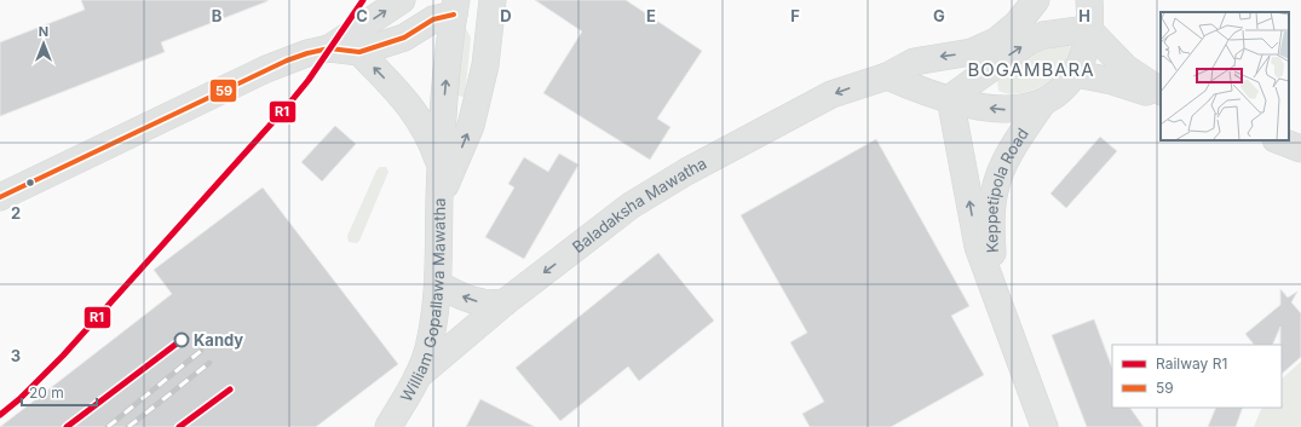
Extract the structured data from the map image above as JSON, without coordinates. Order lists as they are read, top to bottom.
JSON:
{
  "streets": {
    "main road": ["Keppetipola Road", "Baladaksha Mawatha", "William Gopallawa Mawatha"]
  },
  "crossings": [
    ["Baladaksha Mawatha", "William Gopallawa Mawatha"]
  ],
  "one_way": ["Keppetipola Road", "William Gopallawa Mawatha"],
  "districts": ["BOGAMBARA"],
  "places": ["Kandy"],
  "lines": ["rail line R1", "transit line 59"],
  "legend": ["Railway R1", "59"],
  "scale_bar": "20 m",
  "north": "top",
  "grid": {
    "columns": [
      "B",
      "C",
      "D",
      "E",
      "F",
      "G",
      "H"
    ],
    "rows": ["2", "3"]
  }
}
